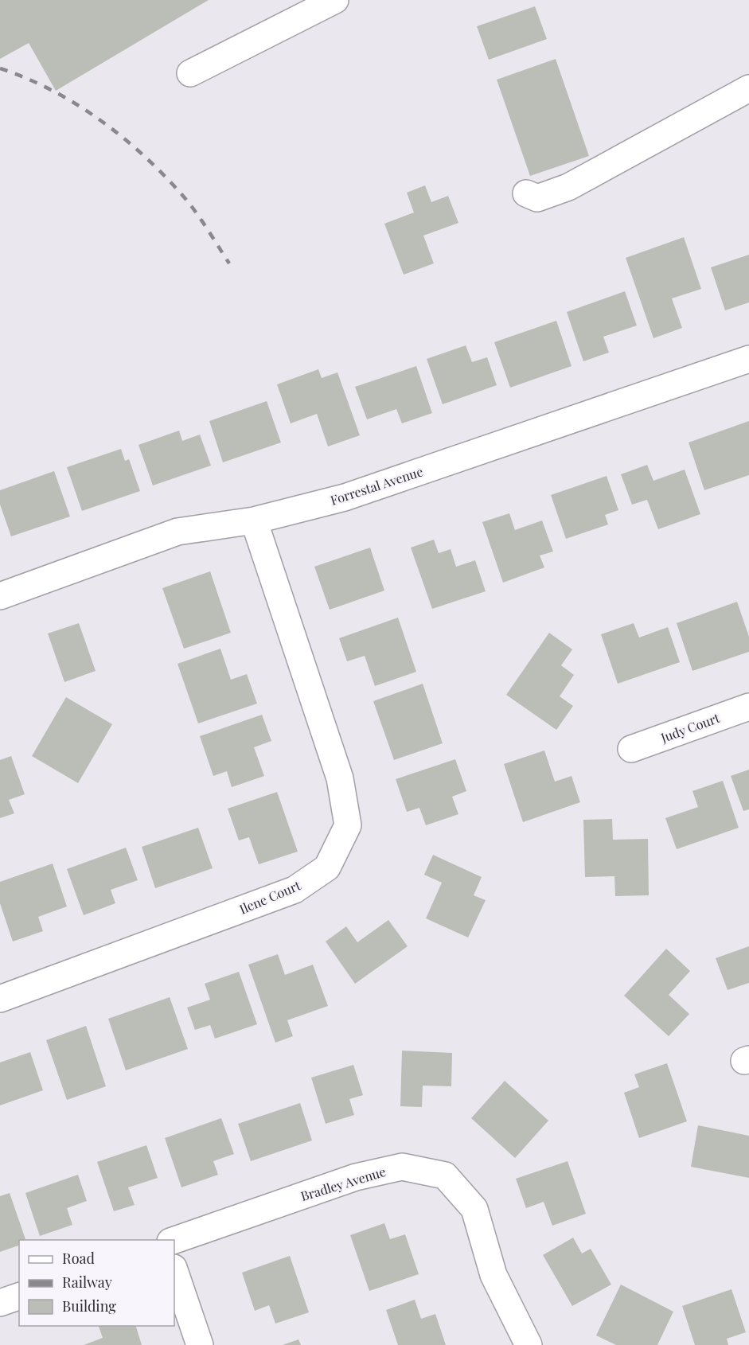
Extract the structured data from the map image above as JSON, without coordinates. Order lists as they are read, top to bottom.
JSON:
{
  "streets": {
    "street": [
      "Forrestal Avenue",
      "Judy Court",
      "Ilene Court",
      "Bradley Avenue"
    ]
  },
  "crossings": [
    ["Forrestal Avenue", "Ilene Court"]
  ],
  "legend": ["Road", "Railway", "Building"]
}
